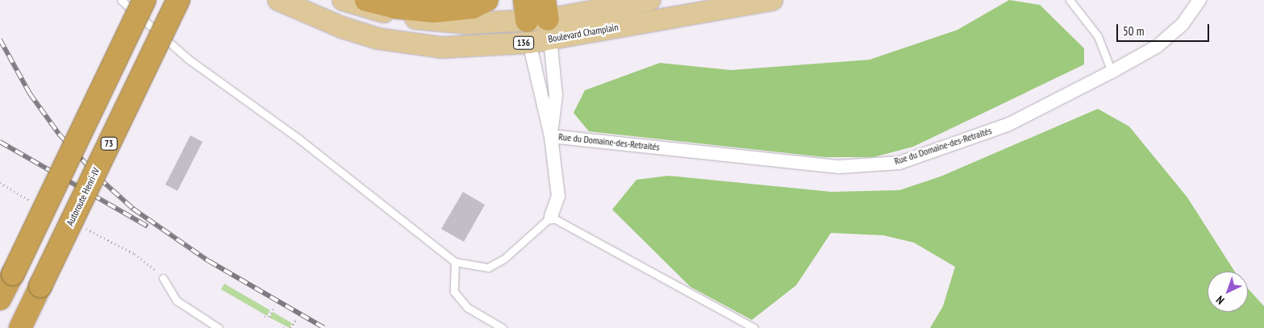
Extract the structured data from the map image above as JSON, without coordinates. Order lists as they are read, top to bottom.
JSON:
{
  "streets": {
    "highway": ["73", "Autoroute Henri-IV"],
    "main road": ["Boulevard Champlain", "136"],
    "street": ["Rue du Domaine-des-Retraités"]
  },
  "crossings": [
    ["Boulevard Champlain", "Rue du Domaine-des-Retraités"],
    ["136", "Rue du Domaine-des-Retraités"]
  ],
  "scale_bar": "50 m",
  "north": "bottom left"
}
